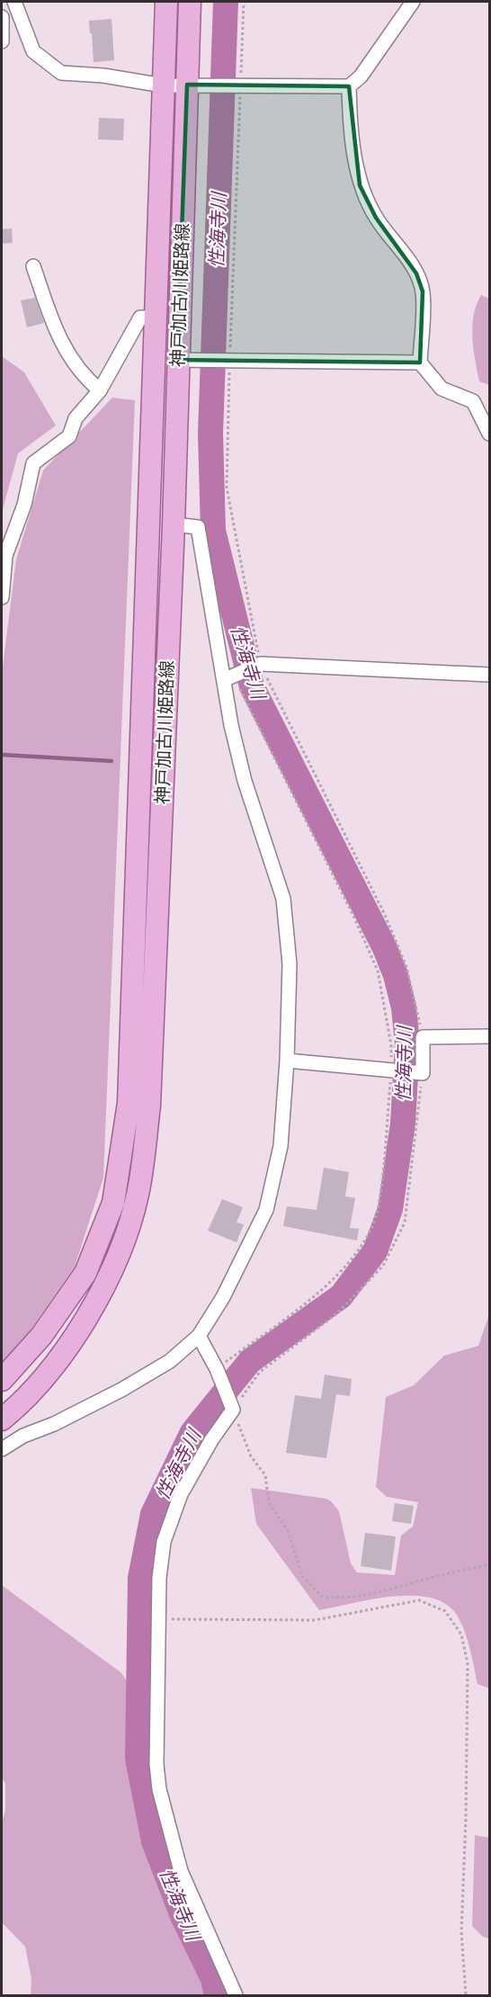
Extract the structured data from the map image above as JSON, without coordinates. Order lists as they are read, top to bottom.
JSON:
{
  "streets": {
    "main road": ["神戸加古川姫路線"]
  },
  "water": ["性海寺川"]
}
